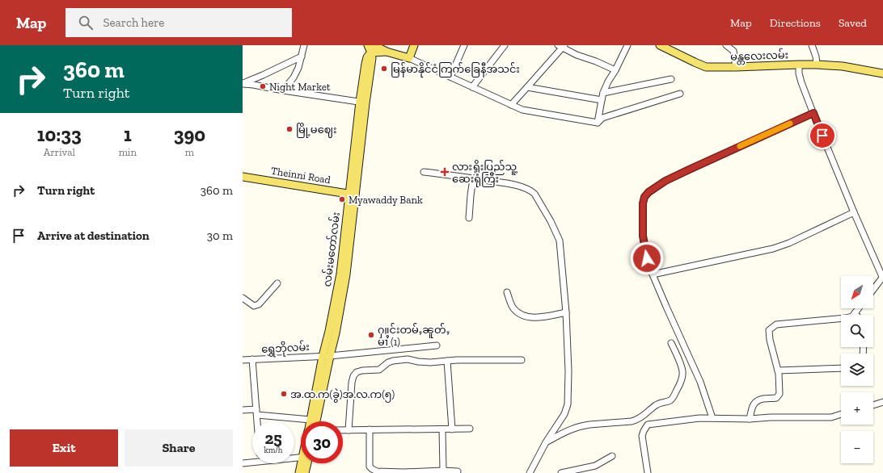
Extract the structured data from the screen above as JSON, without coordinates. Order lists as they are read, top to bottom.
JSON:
{
  "streets": {
    "main road": ["မန္တလေးလမ်း", "Theinni Road", "လမ်းမတော်လမ်း"],
    "street": ["ရွှေဘိုလမ်း"]
  },
  "crossings": [
    ["Theinni Road", "လမ်းမတော်လမ်း"],
    ["လမ်းမတော်လမ်း", "ရွှေဘိုလမ်း"]
  ],
  "places": {
    "other": [
      "မြန်မာနိုင်ငံကြက်ခြေနီအသင်း",
      "Night Market",
      "မြို့မဈေး",
      "Myawaddy Bank",
      "ႁူင်းတမ်ႇၼူတ်ႇ မၢႆ (1)",
      "အ.ထ.က(ခွဲ)အ.လ.က(၅)"
    ],
    "health": ["လားရှိုးပြည်သူ့ ဆေးရုံကြီး"]
  },
  "north": "bottom left",
  "page": {
    "header": "Map",
    "search": "Search here",
    "nav": ["Map", "Directions", "Saved"],
    "turn": ["360 m", "Turn right"],
    "eta": [
      "10:33",
      "Arrival",
      "1",
      "min",
      "390",
      "m"
    ],
    "list": [
      {
        "name": "Turn right",
        "value": "360 m"
      },
      {
        "name": "Arrive at destination",
        "value": "30 m"
      }
    ],
    "map_buttons": ["+", "−"],
    "speed": "25 km/h",
    "limit": "30",
    "buttons": ["Exit", "Share"]
  }
}
